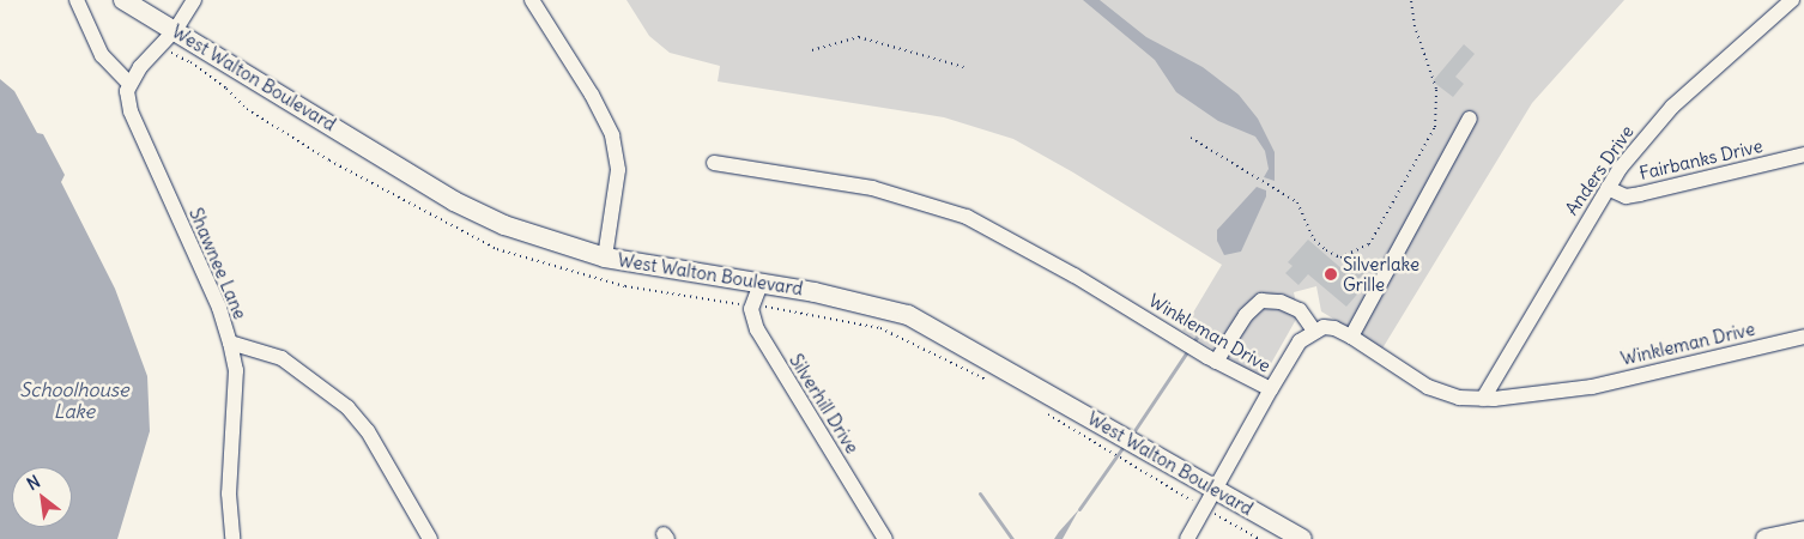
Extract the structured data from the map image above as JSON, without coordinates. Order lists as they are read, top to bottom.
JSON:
{
  "streets": {
    "main road": ["West Walton Boulevard"],
    "street": [
      "Fairbanks Drive",
      "Anders Drive",
      "Shawnee Lane",
      "Winkleman Drive",
      "Silverhill Drive"
    ]
  },
  "crossings": [
    ["Fairbanks Drive", "Anders Drive"],
    ["Anders Drive", "Winkleman Drive"]
  ],
  "water": ["Schoolhouse Lake"],
  "places": ["Silverlake Grille"],
  "north": "top left"
}
